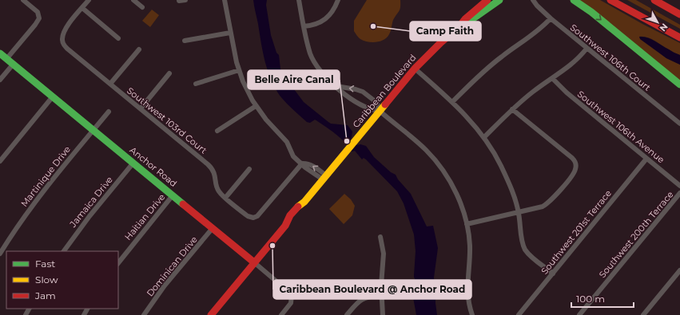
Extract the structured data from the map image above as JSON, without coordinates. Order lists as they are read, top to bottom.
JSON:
{
  "streets": {
    "main road": ["Caribbean Boulevard", "Anchor Road"],
    "street": [
      "Southwest 106th Court",
      "Southwest 103rd Court",
      "Southwest 106th Avenue",
      "Martinique Drive",
      "Jamaica Drive",
      "Haitian Drive",
      "Southwest 201st Terrace",
      "Southwest 200th Terrace",
      "Dominican Drive"
    ]
  },
  "crossings": [
    ["Caribbean Boulevard", "Anchor Road"],
    ["Southwest 106th Avenue", "Southwest 201st Terrace"],
    ["Anchor Road", "Martinique Drive"],
    ["Anchor Road", "Jamaica Drive"],
    ["Anchor Road", "Haitian Drive"],
    ["Anchor Road", "Dominican Drive"]
  ],
  "places": ["Camp Faith", "Belle Aire Canal", "Caribbean Boulevard @ Anchor Road"],
  "legend": ["Fast", "Slow", "Jam"],
  "scale_bar": "100 m",
  "north": "bottom right"
}
